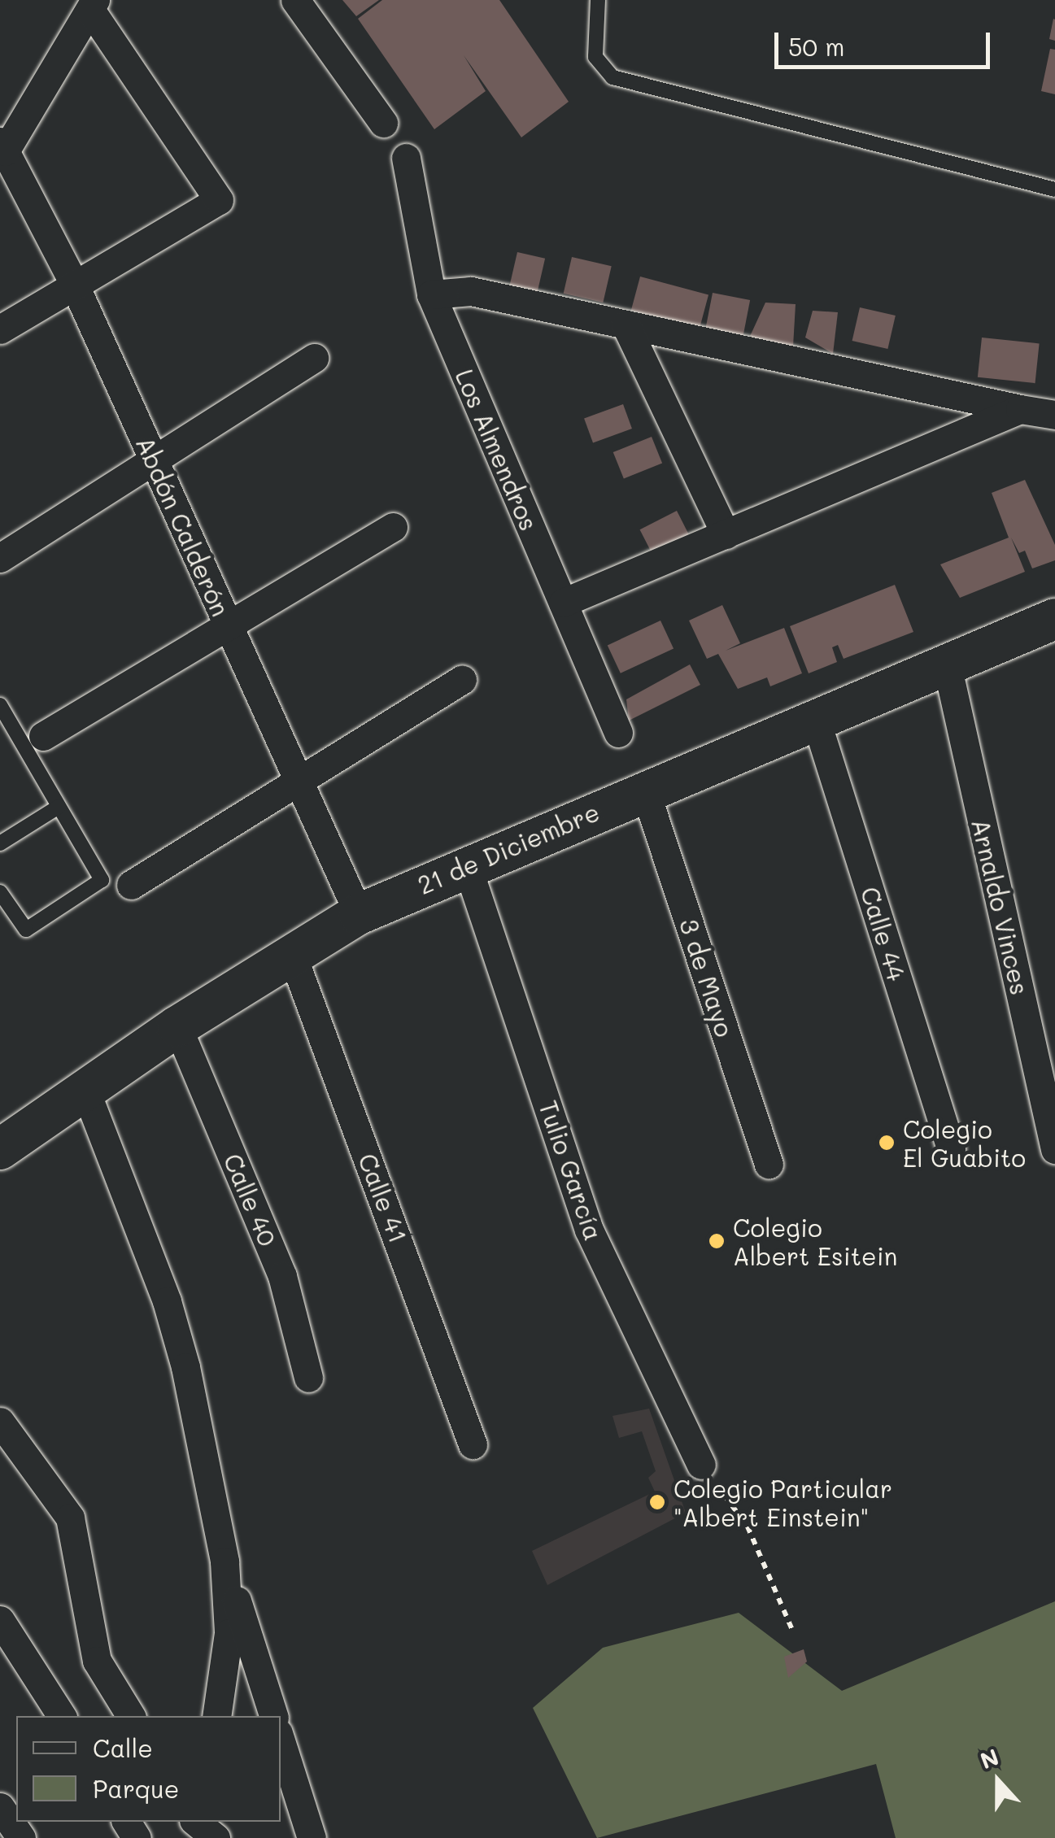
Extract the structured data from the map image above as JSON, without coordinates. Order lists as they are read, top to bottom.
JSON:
{
  "streets": {
    "street": [
      "Los Almendros",
      "Abdón Calderón",
      "21 de Diciembre",
      "Arnaldo Vinces",
      "Calle 44",
      "3 de Mayo",
      "Tulio García",
      "Calle 41",
      "Calle 40"
    ]
  },
  "crossings": [
    ["Abdón Calderón", "21 de Diciembre"],
    ["21 de Diciembre", "Arnaldo Vinces"],
    ["21 de Diciembre", "Calle 44"],
    ["21 de Diciembre", "3 de Mayo"],
    ["21 de Diciembre", "Tulio García"],
    ["21 de Diciembre", "Calle 41"],
    ["21 de Diciembre", "Calle 40"]
  ],
  "places": ["Colegio El Guabito", "Colegio Albert Esitein", "Colegio Particular \"Albert Einstein\""],
  "legend": ["Calle", "Parque"],
  "scale_bar": "50 m",
  "north": "top"
}
